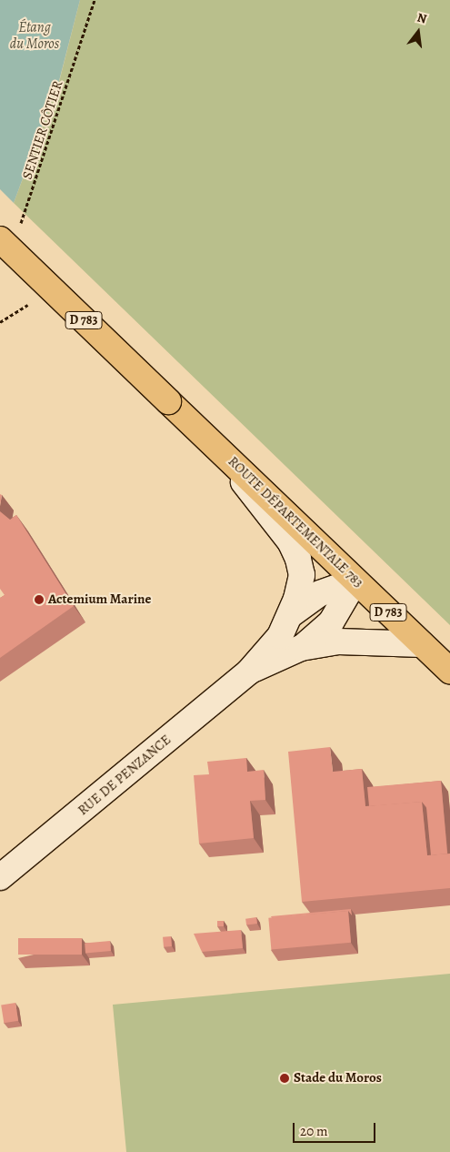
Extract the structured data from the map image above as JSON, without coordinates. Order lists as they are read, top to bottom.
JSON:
{
  "streets": {
    "main road": ["D 783", "ROUTE DÉPARTEMENTALE 783", "RUE DE PENZANCE"],
    "path": ["SENTIER CÔTIER"]
  },
  "crossings": [
    ["SENTIER CÔTIER", "ROUTE DÉPARTEMENTALE 783"],
    ["D 783", "ROUTE DÉPARTEMENTALE 783"],
    ["D 783", "RUE DE PENZANCE"],
    ["ROUTE DÉPARTEMENTALE 783", "RUE DE PENZANCE"]
  ],
  "water": ["Étang du Moros"],
  "places": ["Actemium Marine", "Stade du Moros"],
  "scale_bar": "20 m",
  "north": "top"
}
